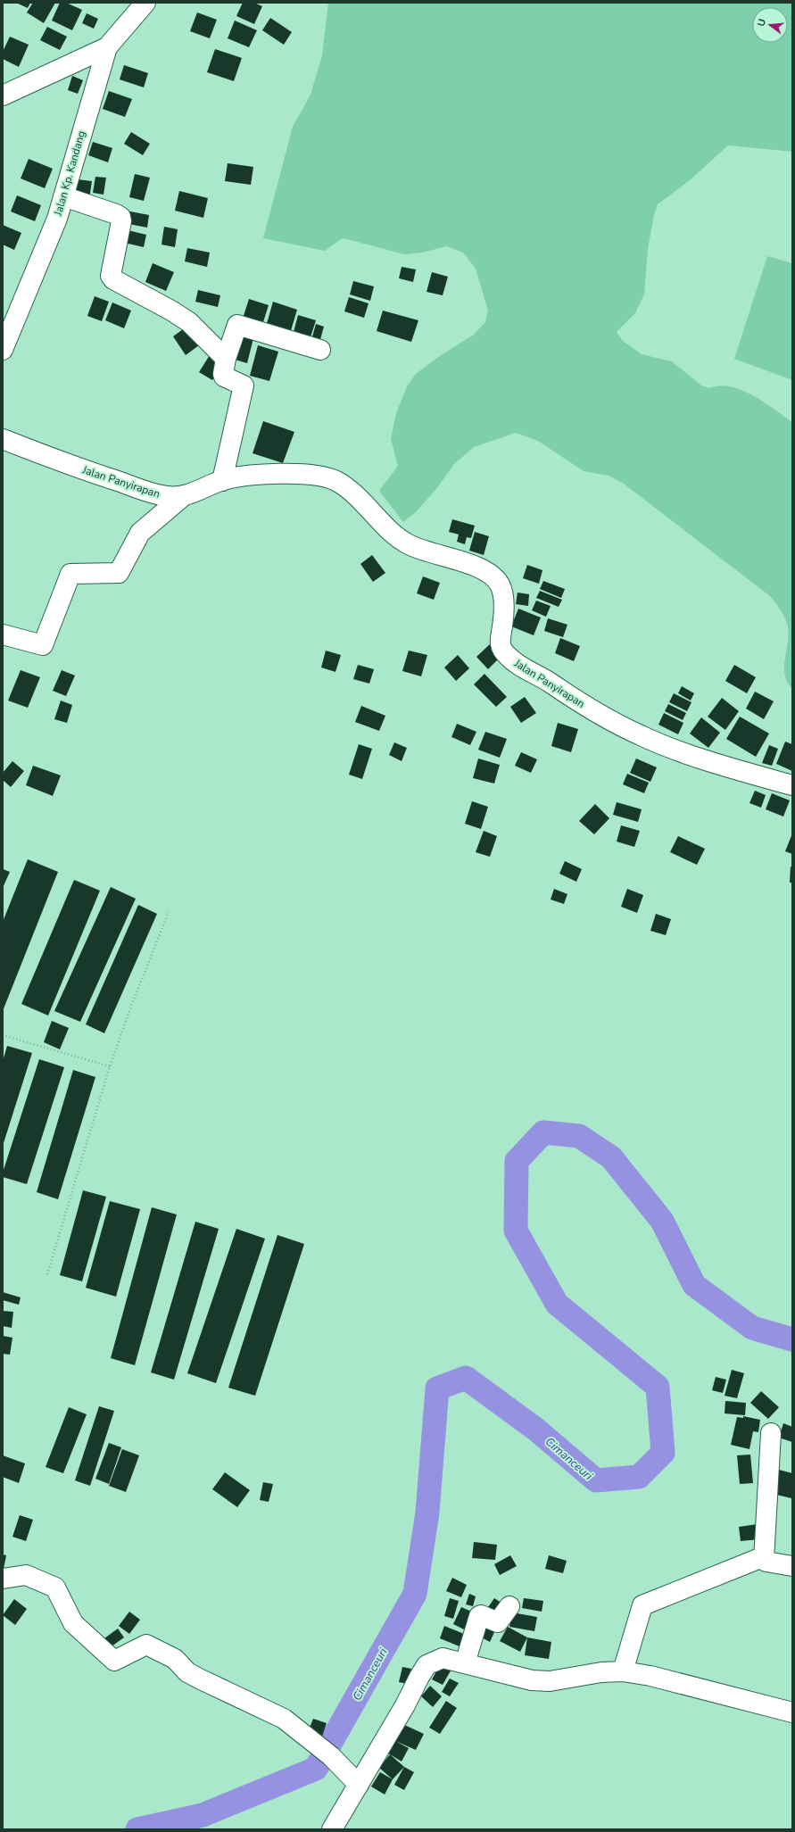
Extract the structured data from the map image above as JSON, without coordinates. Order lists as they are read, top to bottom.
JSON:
{
  "streets": {
    "street": ["Jalan Kp. Kandang", "Jalan Panyirapan"]
  },
  "water": ["Cimanceuri"],
  "north": "left"
}
